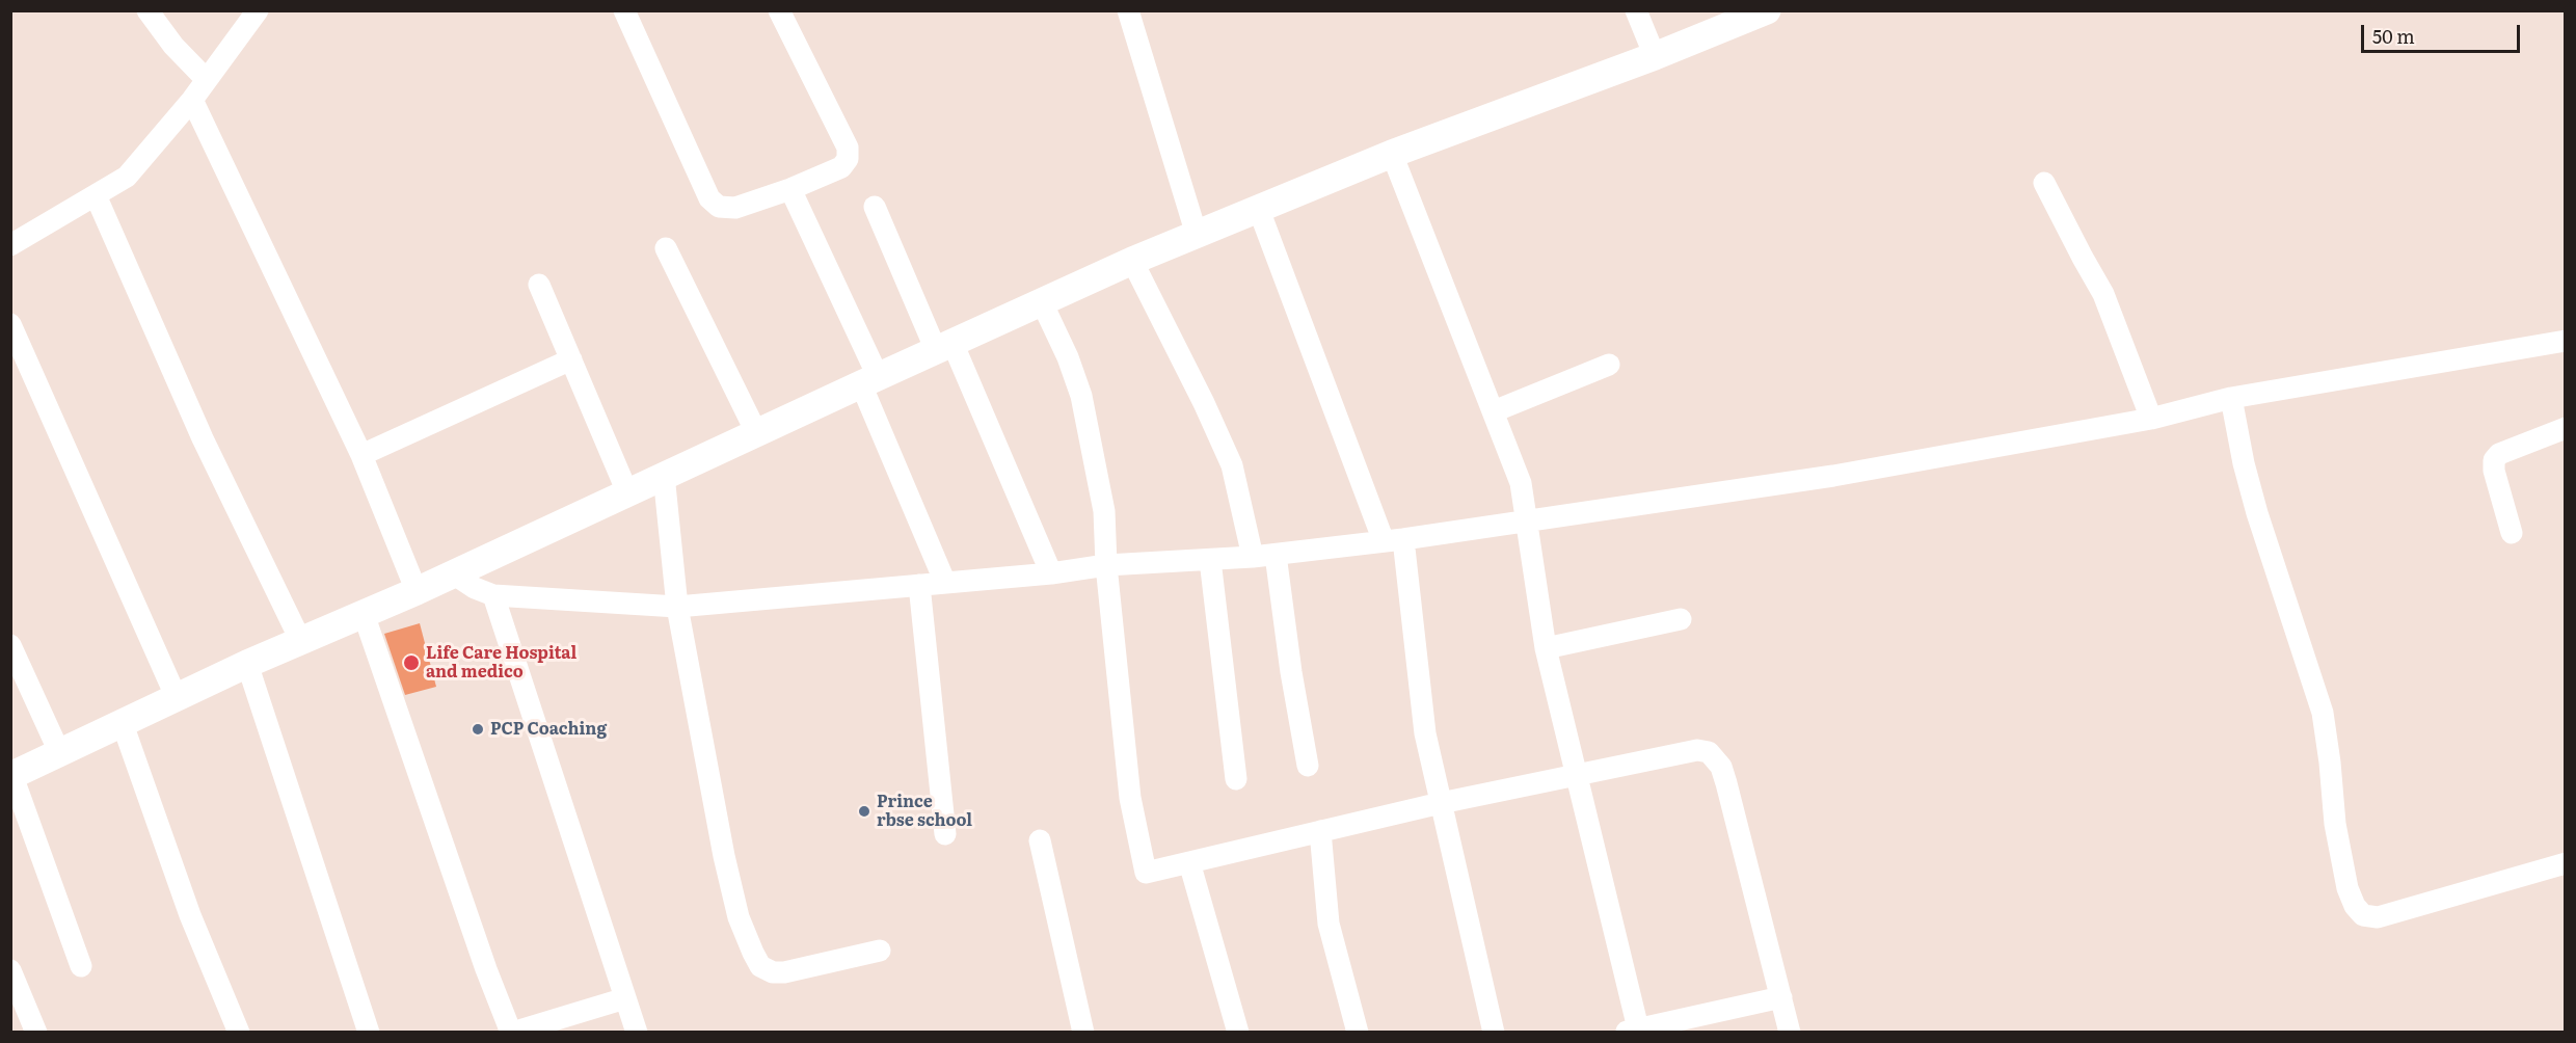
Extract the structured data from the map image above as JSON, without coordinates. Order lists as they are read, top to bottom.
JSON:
{
  "places": ["Life Care Hospital and medico", "PCP Coaching", "Prince rbse school"],
  "scale_bar": "50 m"
}
